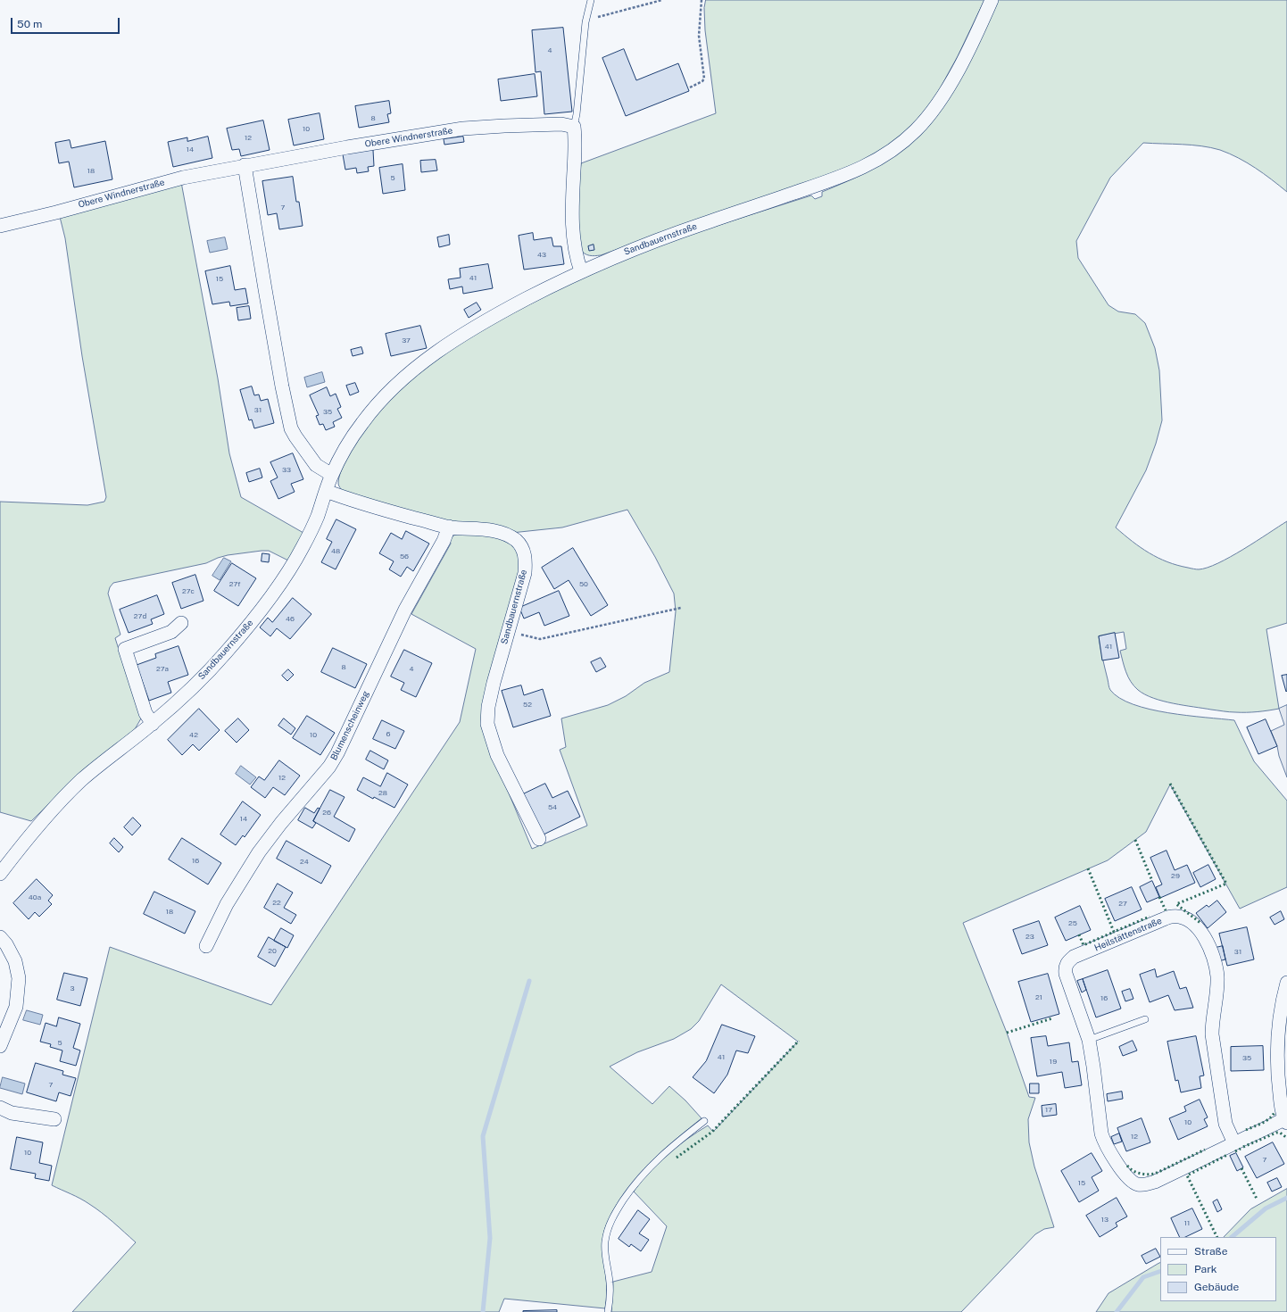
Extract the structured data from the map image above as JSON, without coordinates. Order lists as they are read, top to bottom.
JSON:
{
  "streets": {
    "street": [
      "Obere Windnerstraße",
      "Sandbauernstraße",
      "Blumenscheinweg",
      "Heilstättenstraße"
    ]
  },
  "crossings": [
    ["Sandbauernstraße", "Blumenscheinweg"]
  ],
  "house_numbers": [
    "4",
    "8",
    "10",
    "12",
    "14",
    "18",
    "5",
    "7",
    "43",
    "41",
    "15",
    "37",
    "31",
    "35",
    "33",
    "48",
    "56",
    "27f",
    "50",
    "27c",
    "27d",
    "46",
    "41",
    "8",
    "27a",
    "4",
    "52",
    "6",
    "42",
    "10",
    "12",
    "28",
    "54",
    "26",
    "14",
    "16",
    "24",
    "29",
    "40a",
    "22",
    "27",
    "18",
    "25",
    "23",
    "20",
    "31",
    "3",
    "21",
    "16",
    "5",
    "41",
    "35",
    "19",
    "7",
    "17",
    "10",
    "12",
    "10",
    "7",
    "15",
    "13",
    "11"
  ],
  "legend": ["Straße", "Park", "Gebäude"],
  "scale_bar": "50 m"
}
